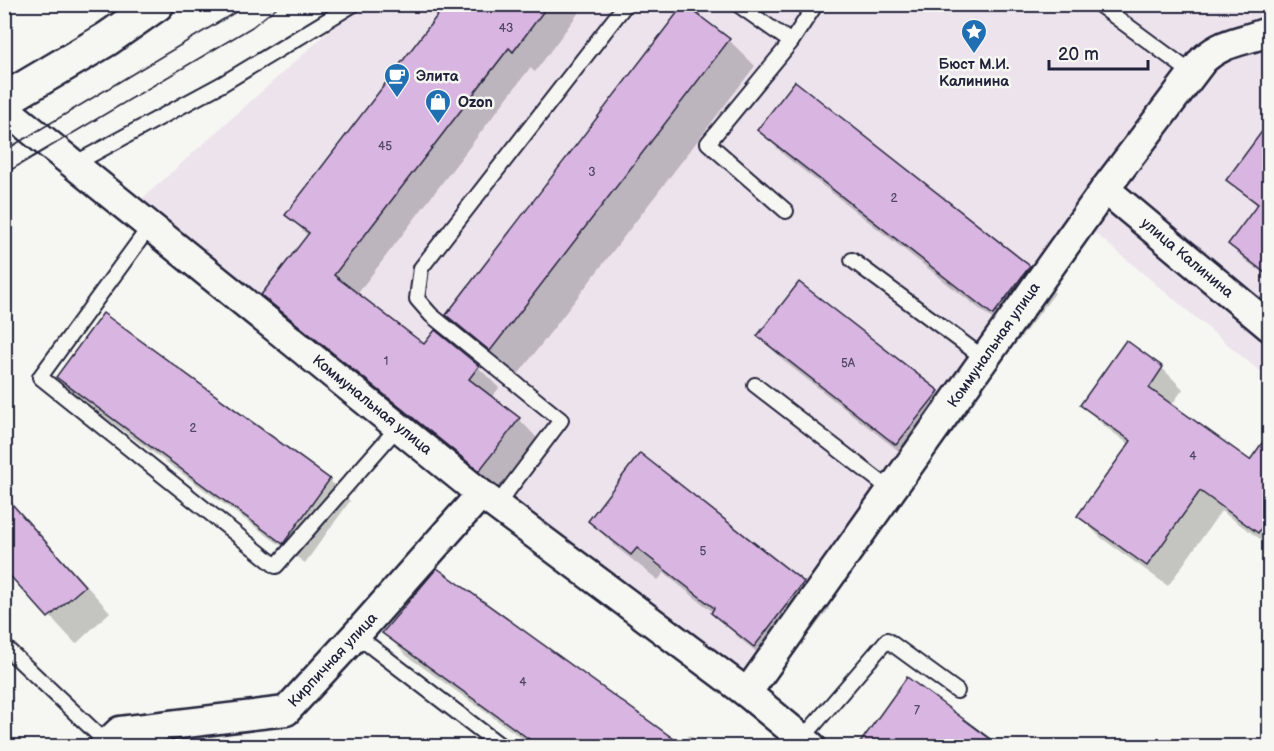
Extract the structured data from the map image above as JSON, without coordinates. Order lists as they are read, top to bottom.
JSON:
{
  "streets": {
    "street": ["улица Калинина", "Коммунальная улица", "Кирпичная улица"]
  },
  "crossings": [
    ["улица Калинина", "Коммунальная улица"],
    ["Коммунальная улица", "Кирпичная улица"]
  ],
  "places": {
    "place": ["Бюст М.И. Калинина"],
    "cafe": ["Элита"],
    "shop": ["Ozon"]
  },
  "house_numbers": [
    "43",
    "45",
    "3",
    "2",
    "1",
    "5А",
    "2",
    "4",
    "5",
    "4",
    "7"
  ],
  "scale_bar": "20 m"
}
